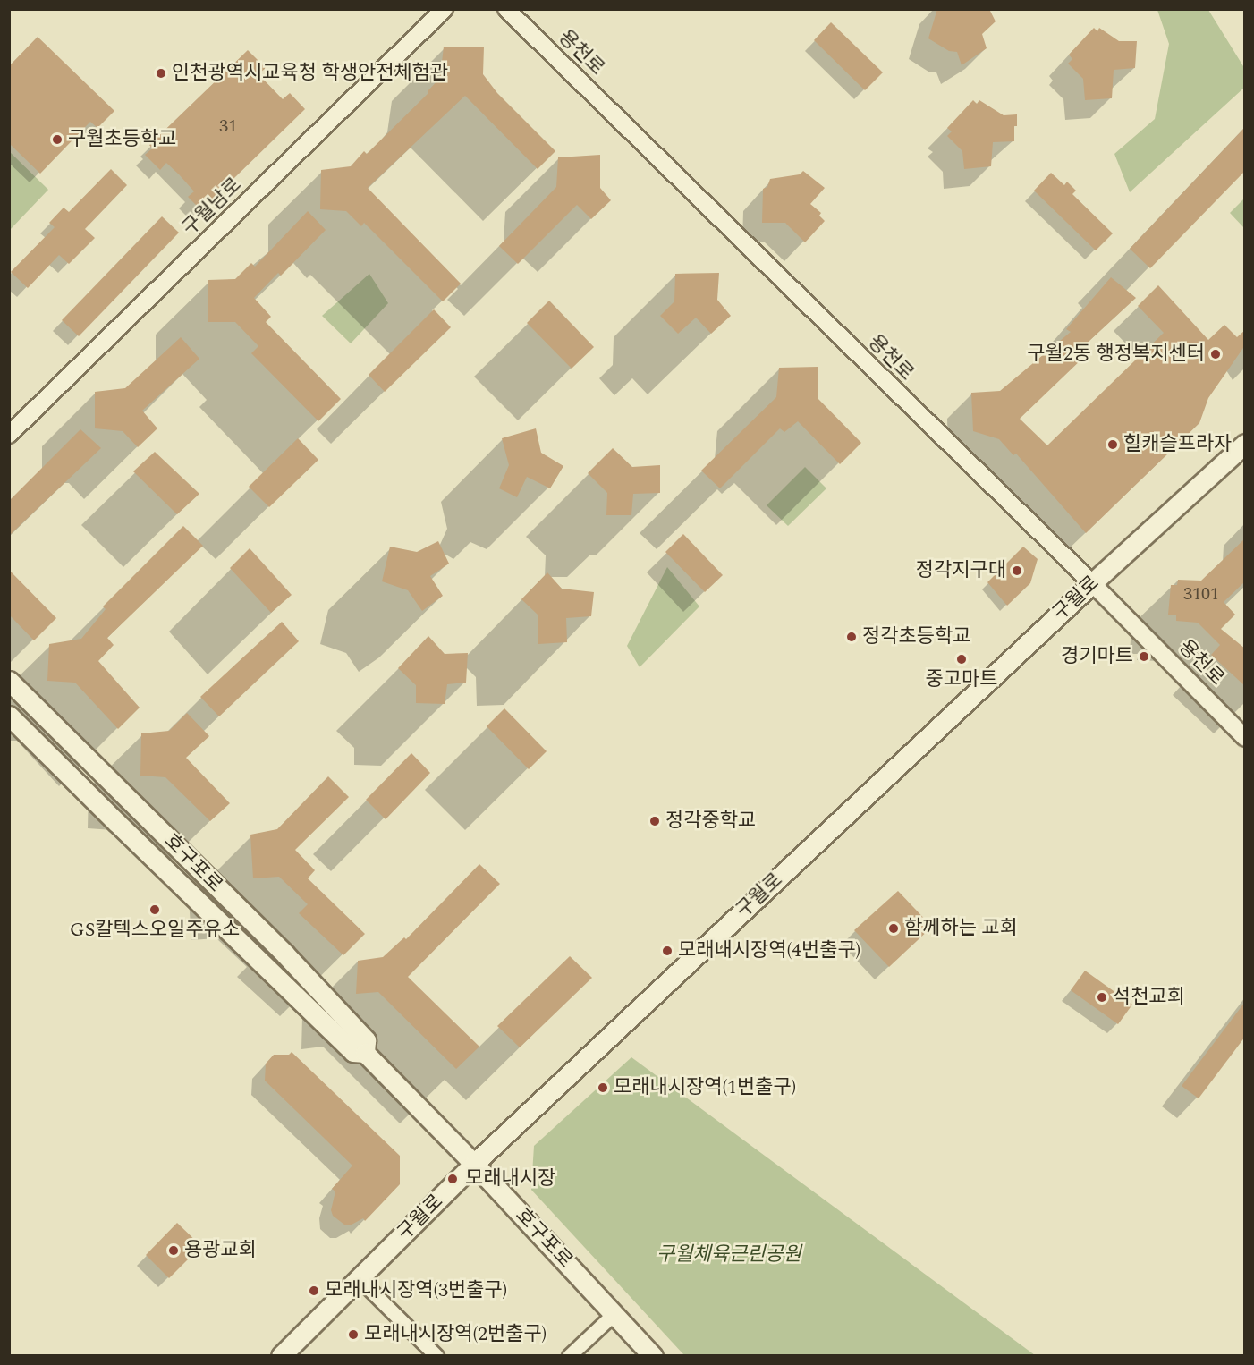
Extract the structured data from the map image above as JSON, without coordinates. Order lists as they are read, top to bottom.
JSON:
{
  "streets": {
    "main road": ["구월로", "호구포로"],
    "street": ["용천로", "구월남로"]
  },
  "crossings": [
    ["용천로", "구월로"],
    ["구월로", "호구포로"]
  ],
  "parks": ["구월체육근린공원"],
  "places": [
    "인천광역시교육청 학생안전체험관",
    "구월초등학교",
    "구월2동 행정복지센터",
    "힐캐슬프라자",
    "정각지구대",
    "정각초등학교",
    "경기마트",
    "중고마트",
    "정각중학교",
    "GS칼텍스오일주유소",
    "함께하는 교회",
    "모래내시장역(4번출구)",
    "석천교회",
    "모래내시장역(1번출구)",
    "모래내시장",
    "용광교회",
    "모래내시장역(3번출구)",
    "모래내시장역(2번출구)"
  ],
  "house_numbers": ["31", "3101"]
}
